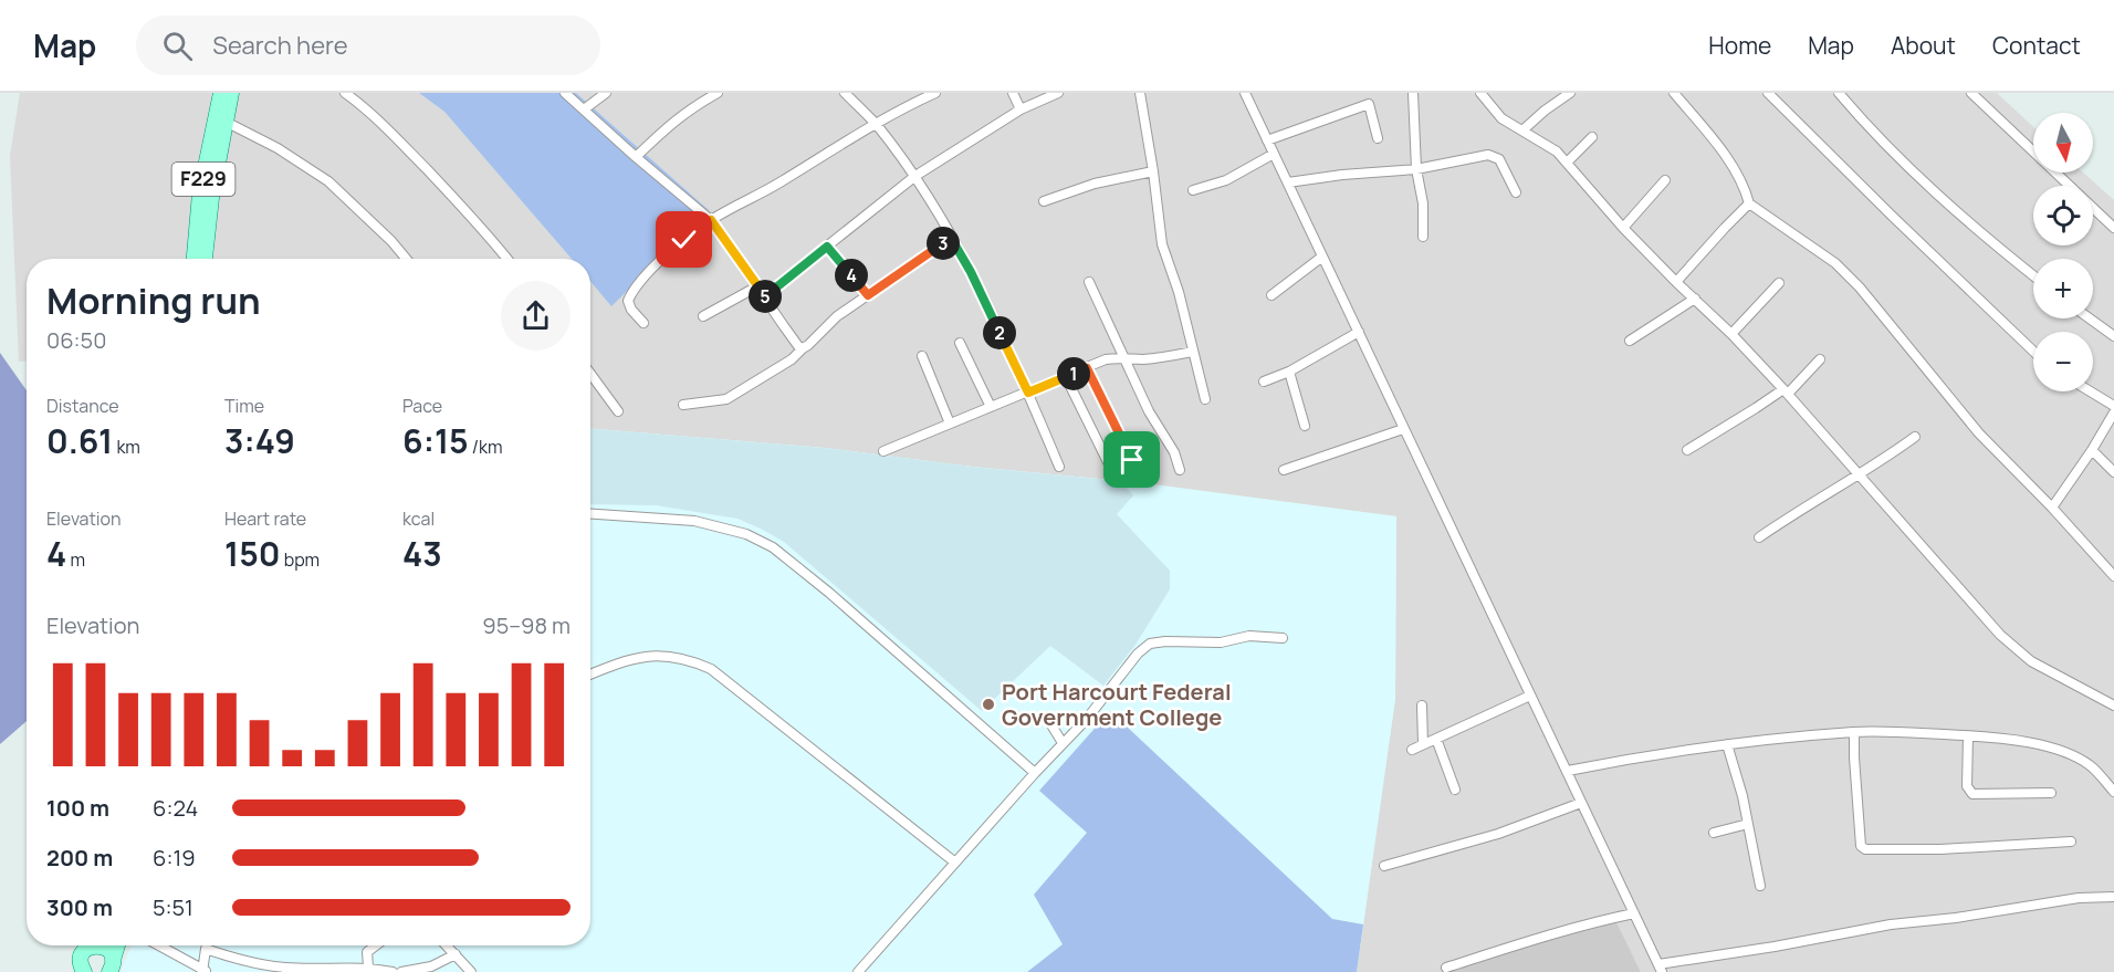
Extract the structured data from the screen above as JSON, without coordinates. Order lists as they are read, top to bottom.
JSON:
{
  "streets": {
    "main road": ["F229"]
  },
  "places": ["Port Harcourt Federal Government College"],
  "north": "bottom",
  "page": {
    "header": "Map",
    "search": "Search here",
    "nav": [
      "Home",
      "Map",
      "About",
      "Contact"
    ],
    "map_buttons": ["+", "−"],
    "pins": [
      "3",
      "4",
      "5",
      "2",
      "1"
    ],
    "heading": ["Morning run", "06:50"],
    "stats": [
      ["Distance", "0.61 km"],
      ["Time", "3:49"],
      ["Pace", "6:15 /km"],
      ["Elevation", "4 m"],
      ["Heart rate", "150 bpm"],
      ["kcal", "43"]
    ],
    "chart": ["Elevation", "95–98 m"],
    "list": [
      {
        "name": "100 m",
        "note": "6:24"
      },
      {
        "name": "200 m",
        "note": "6:19"
      },
      {
        "name": "300 m",
        "note": "5:51"
      }
    ]
  }
}
